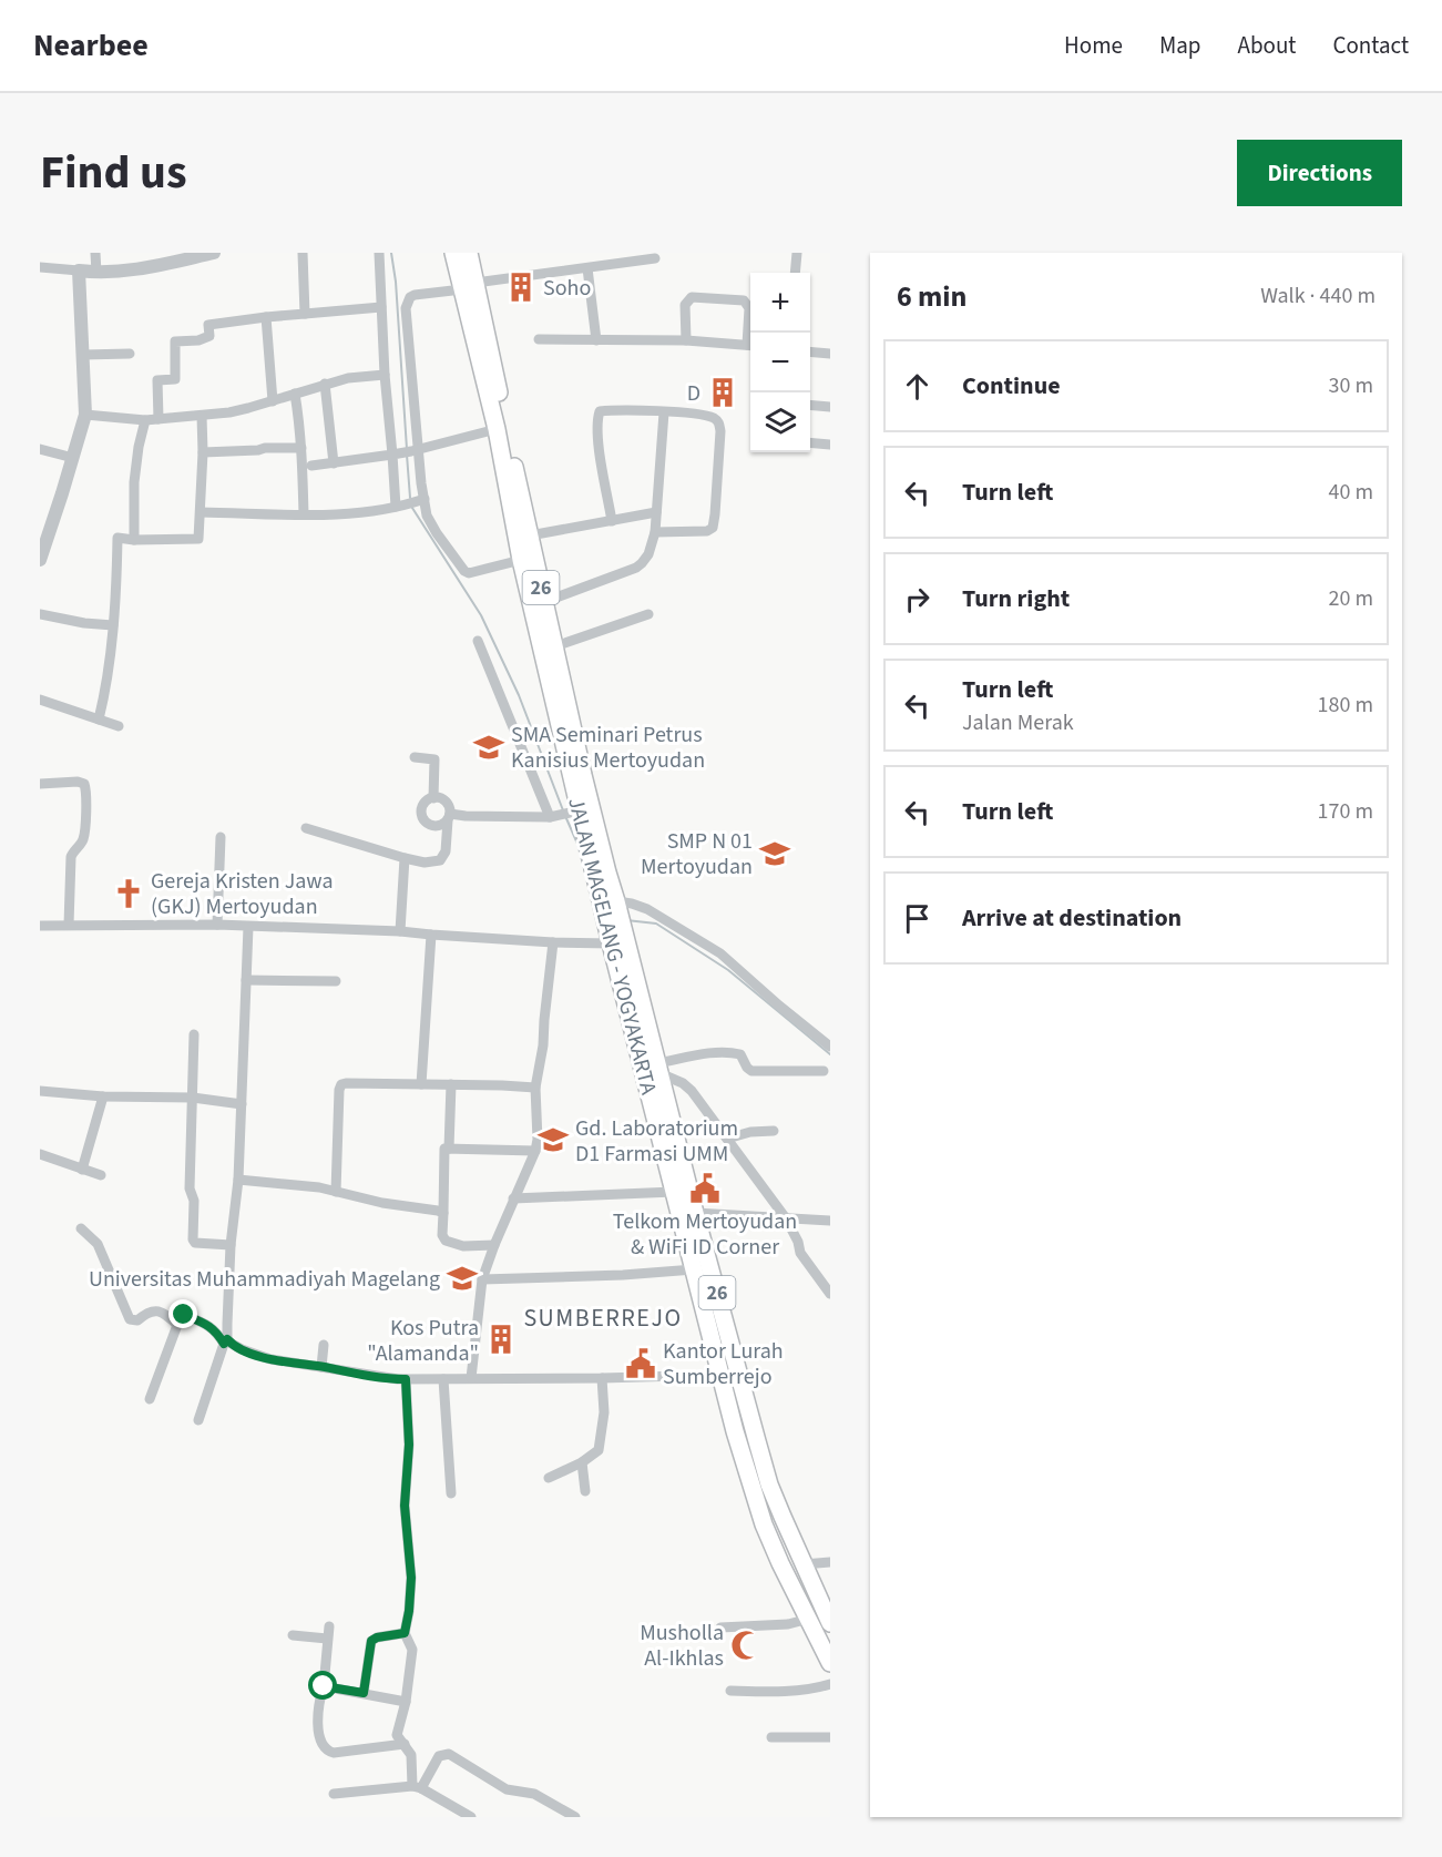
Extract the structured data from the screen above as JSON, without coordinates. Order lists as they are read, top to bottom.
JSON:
{
  "streets": {
    "highway": ["26", "JALAN MAGELANG - YOGYAKARTA"]
  },
  "districts": ["SUMBERREJO"],
  "places": {
    "building": ["Soho", "D", "Kos Putra \"Alamanda\""],
    "school or university": [
      "SMA Seminari Petrus Kanisius Mertoyudan",
      "SMP N 01 Mertoyudan",
      "Gd. Laboratorium D1 Farmasi UMM",
      "Universitas Muhammadiyah Magelang"
    ],
    "church": ["Gereja Kristen Jawa (GKJ) Mertoyudan"],
    "public building": ["Telkom Mertoyudan & WiFi ID Corner", "Kantor Lurah Sumberrejo"],
    "mosque": ["Musholla Al-Ikhlas"]
  },
  "page": {
    "header": "Nearbee",
    "nav": [
      "Home",
      "Map",
      "About",
      "Contact"
    ],
    "title": "Find us",
    "buttons": "Directions",
    "heading": ["6 min", "Walk · 440 m"],
    "map_buttons": ["+", "−"],
    "list": [
      ["Continue", "30 m"],
      ["Turn left", "40 m"],
      ["Turn right", "20 m"],
      ["Turn left", "Jalan Merak", "180 m"],
      ["Turn left", "170 m"],
      "Arrive at destination"
    ]
  }
}
